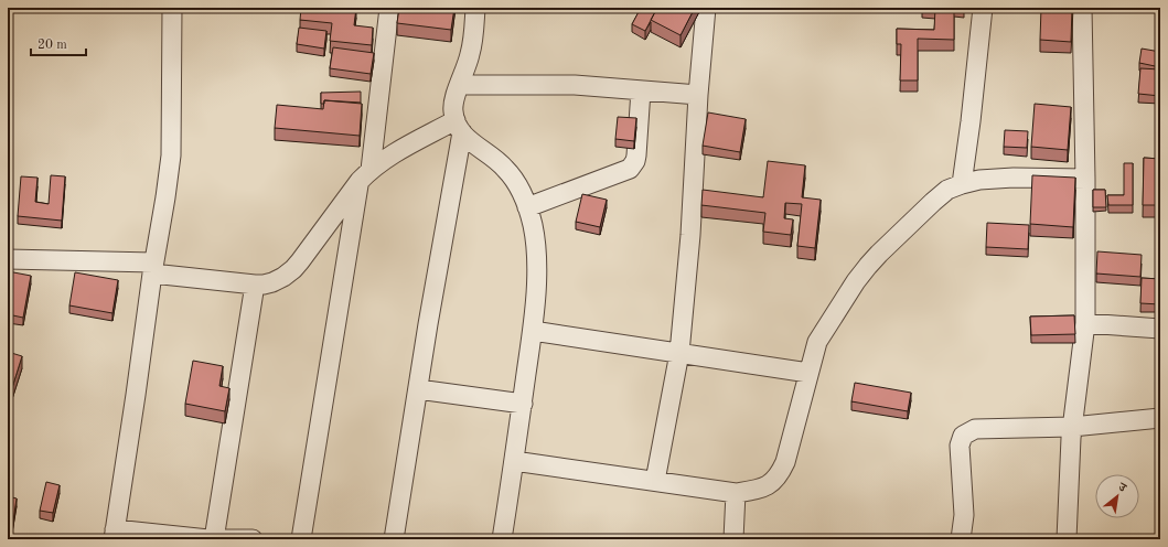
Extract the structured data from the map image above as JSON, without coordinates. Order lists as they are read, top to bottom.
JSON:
{
  "scale_bar": "20 m",
  "north": "top right"
}
